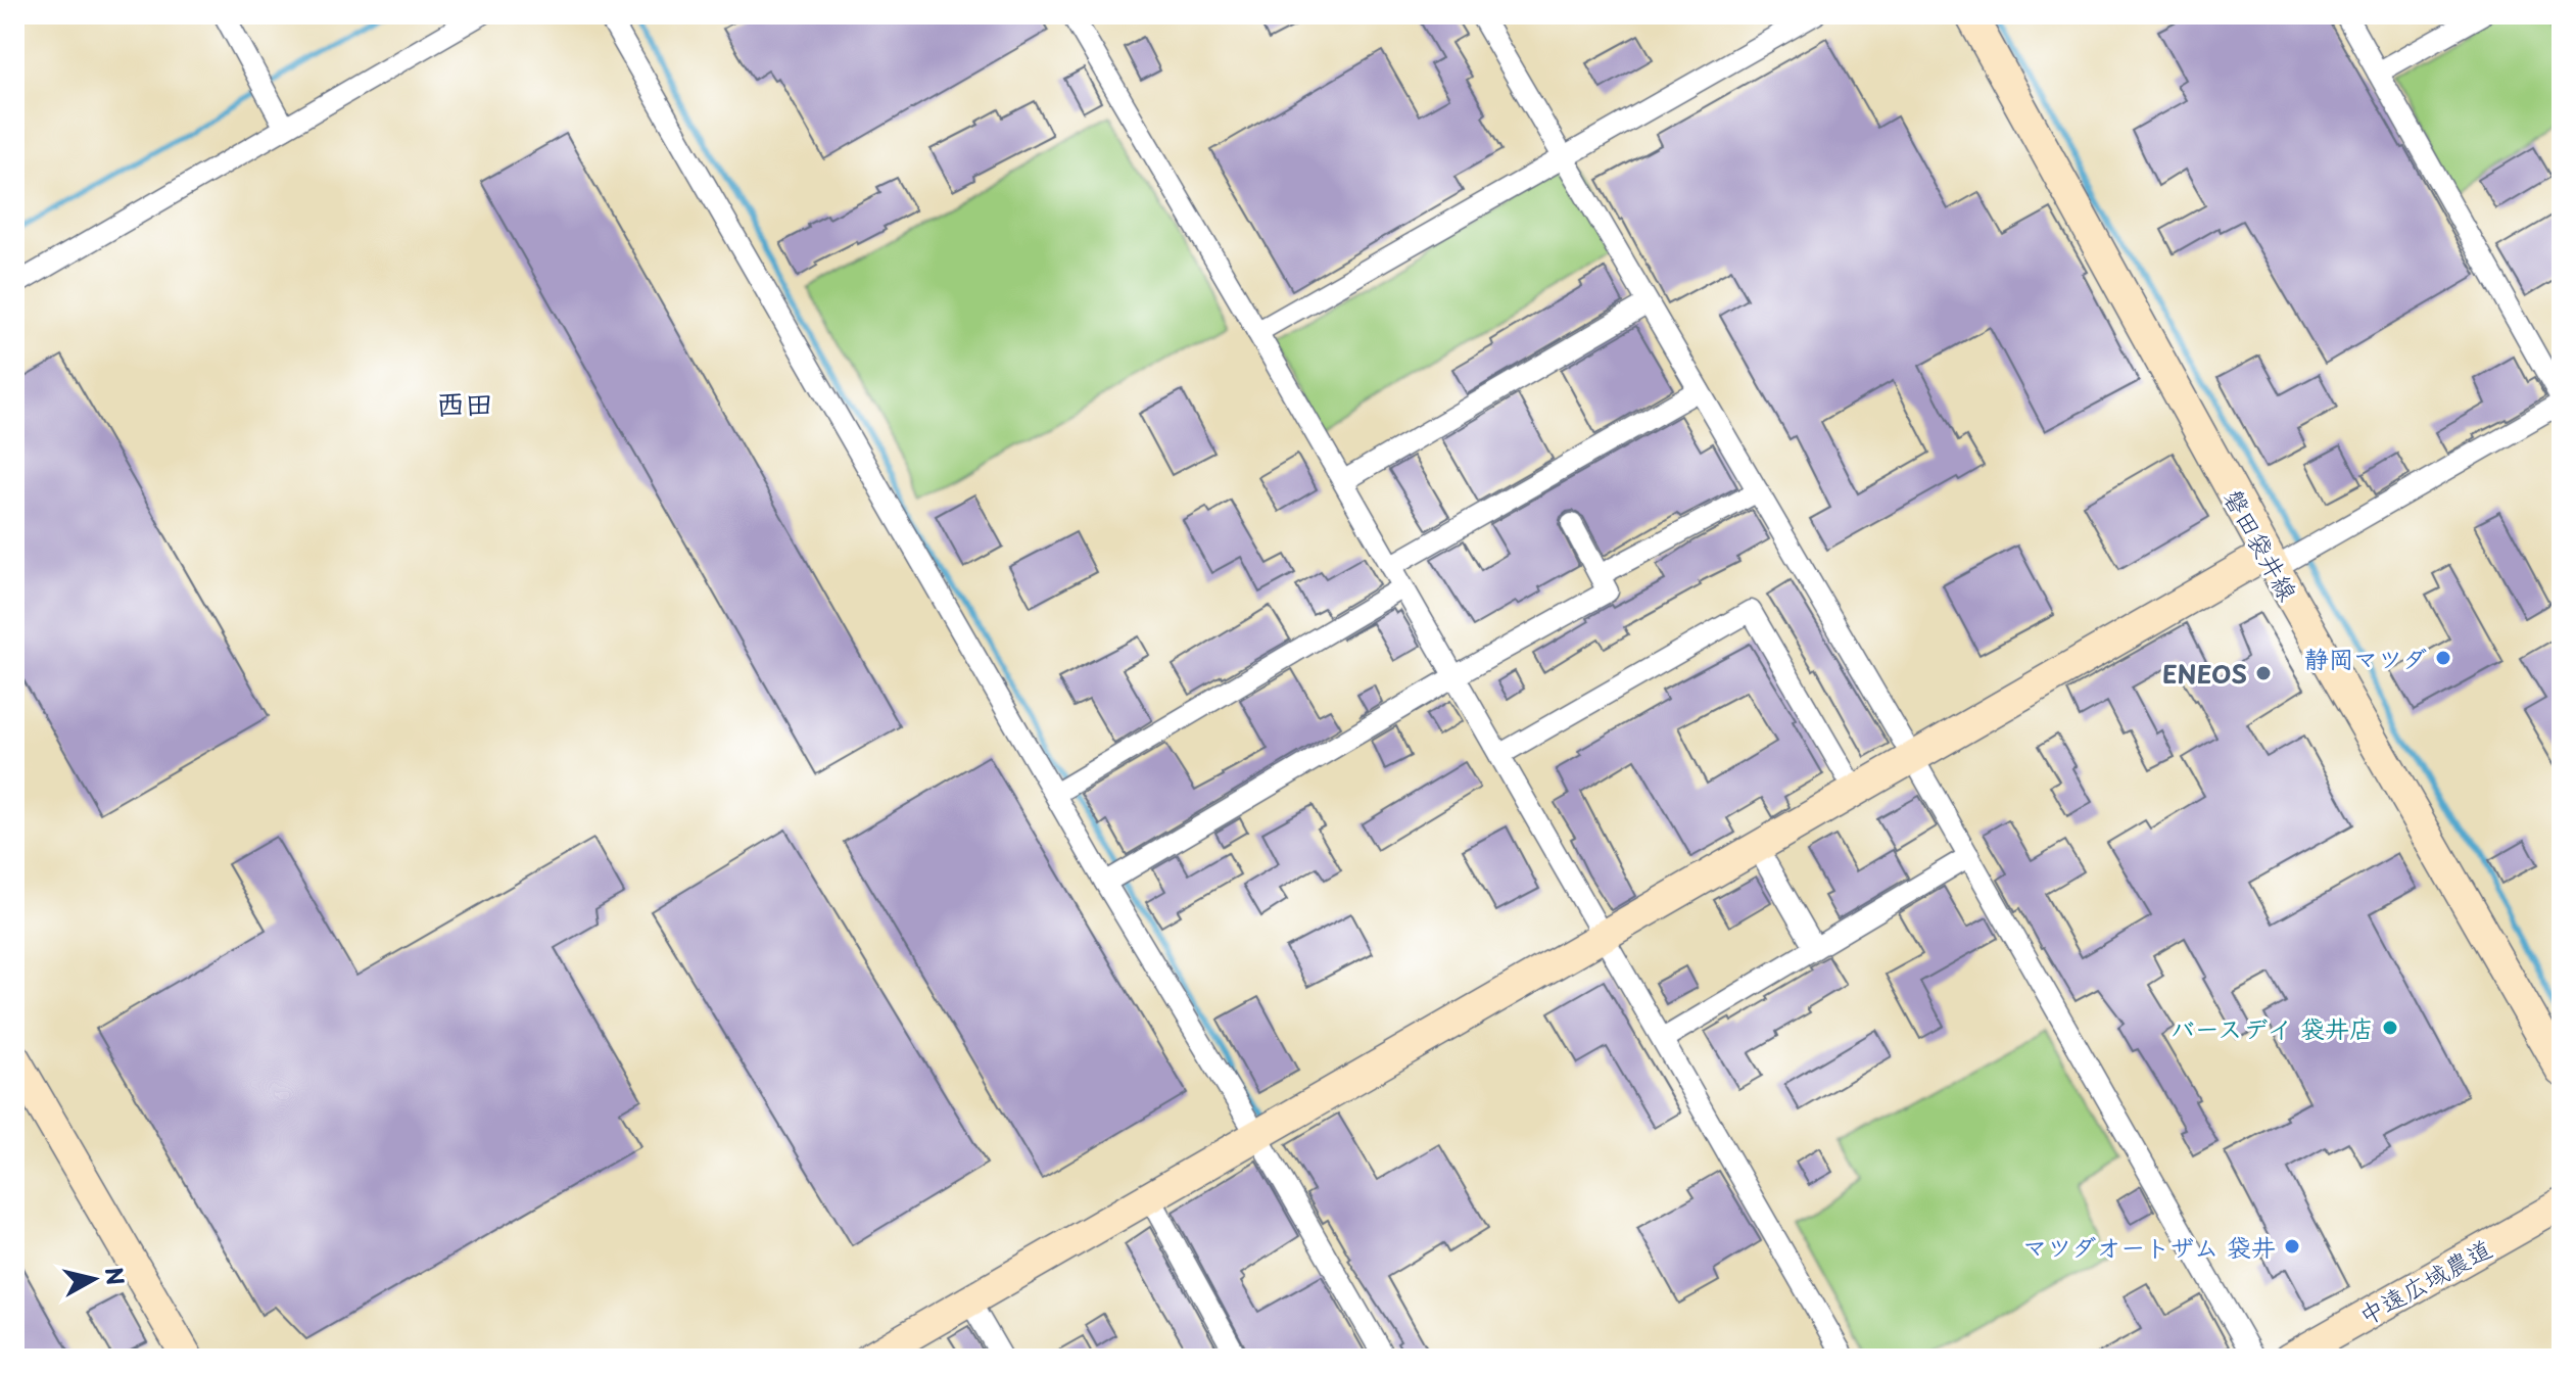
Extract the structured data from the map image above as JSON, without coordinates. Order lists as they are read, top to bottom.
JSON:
{
  "streets": {
    "street": ["磐田袋井線", "中遠広域農道"]
  },
  "districts": ["西田"],
  "places": [
    "静岡マツダ",
    "ENEOS",
    "バースデイ 袋井店",
    "マツダオートザム 袋井"
  ],
  "north": "right"
}
